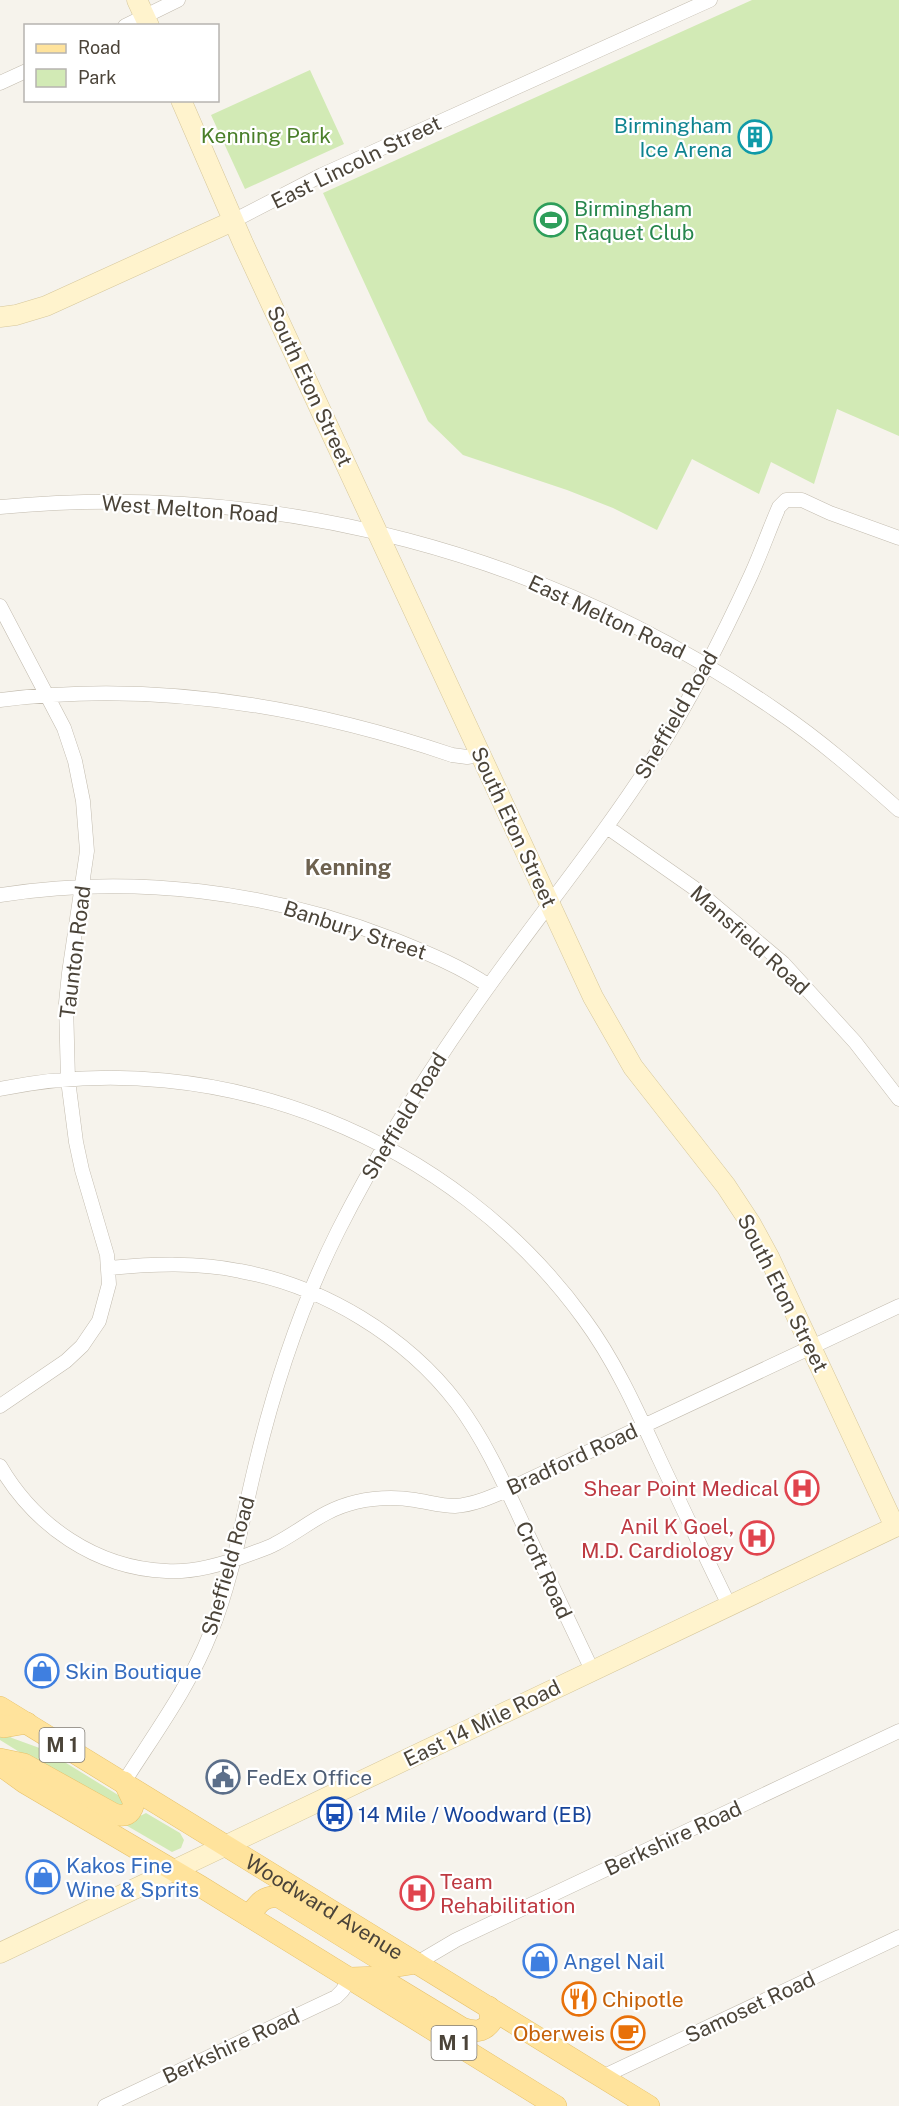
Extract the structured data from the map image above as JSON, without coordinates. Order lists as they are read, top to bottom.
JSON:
{
  "streets": {
    "main road": ["M 1", "Woodward Avenue"],
    "street": [
      "East Lincoln Street",
      "South Eton Street",
      "West Melton Road",
      "East Melton Road",
      "Sheffield Road",
      "Banbury Street",
      "Mansfield Road",
      "Taunton Road",
      "Bradford Road",
      "Croft Road",
      "East 14 Mile Road",
      "Berkshire Road",
      "Samoset Road"
    ]
  },
  "crossings": [
    ["East Lincoln Street", "South Eton Street"],
    ["South Eton Street", "West Melton Road"],
    ["South Eton Street", "East Melton Road"],
    ["South Eton Street", "Sheffield Road"],
    ["South Eton Street", "Bradford Road"],
    ["South Eton Street", "East 14 Mile Road"],
    ["West Melton Road", "East Melton Road"],
    ["East Melton Road", "Sheffield Road"],
    ["Sheffield Road", "Banbury Street"],
    ["Sheffield Road", "Mansfield Road"],
    ["Sheffield Road", "Bradford Road"],
    ["Sheffield Road", "Croft Road"],
    ["Sheffield Road", "Woodward Avenue"],
    ["Banbury Street", "Taunton Road"],
    ["Taunton Road", "Croft Road"],
    ["Bradford Road", "Croft Road"],
    ["Croft Road", "East 14 Mile Road"],
    ["East 14 Mile Road", "M 1"],
    ["East 14 Mile Road", "Woodward Avenue"],
    ["M 1", "Berkshire Road"],
    ["Berkshire Road", "Woodward Avenue"],
    ["Woodward Avenue", "Samoset Road"]
  ],
  "districts": ["Kenning"],
  "parks": ["Kenning Park"],
  "places": {
    "building": ["Birmingham Ice Arena"],
    "sports": ["Birmingham Raquet Club"],
    "hospital": ["Shear Point Medical", "Anil K Goel, M.D. Cardiology", "Team Rehabilitation"],
    "shop": ["Skin Boutique", "Kakos Fine Wine & Sprits", "Angel Nail"],
    "public building": ["FedEx Office"],
    "bus stop": ["14 Mile / Woodward (EB)"],
    "restaurant": ["Chipotle"],
    "cafe": ["Oberweis"]
  },
  "legend": ["Road", "Park"]
}
